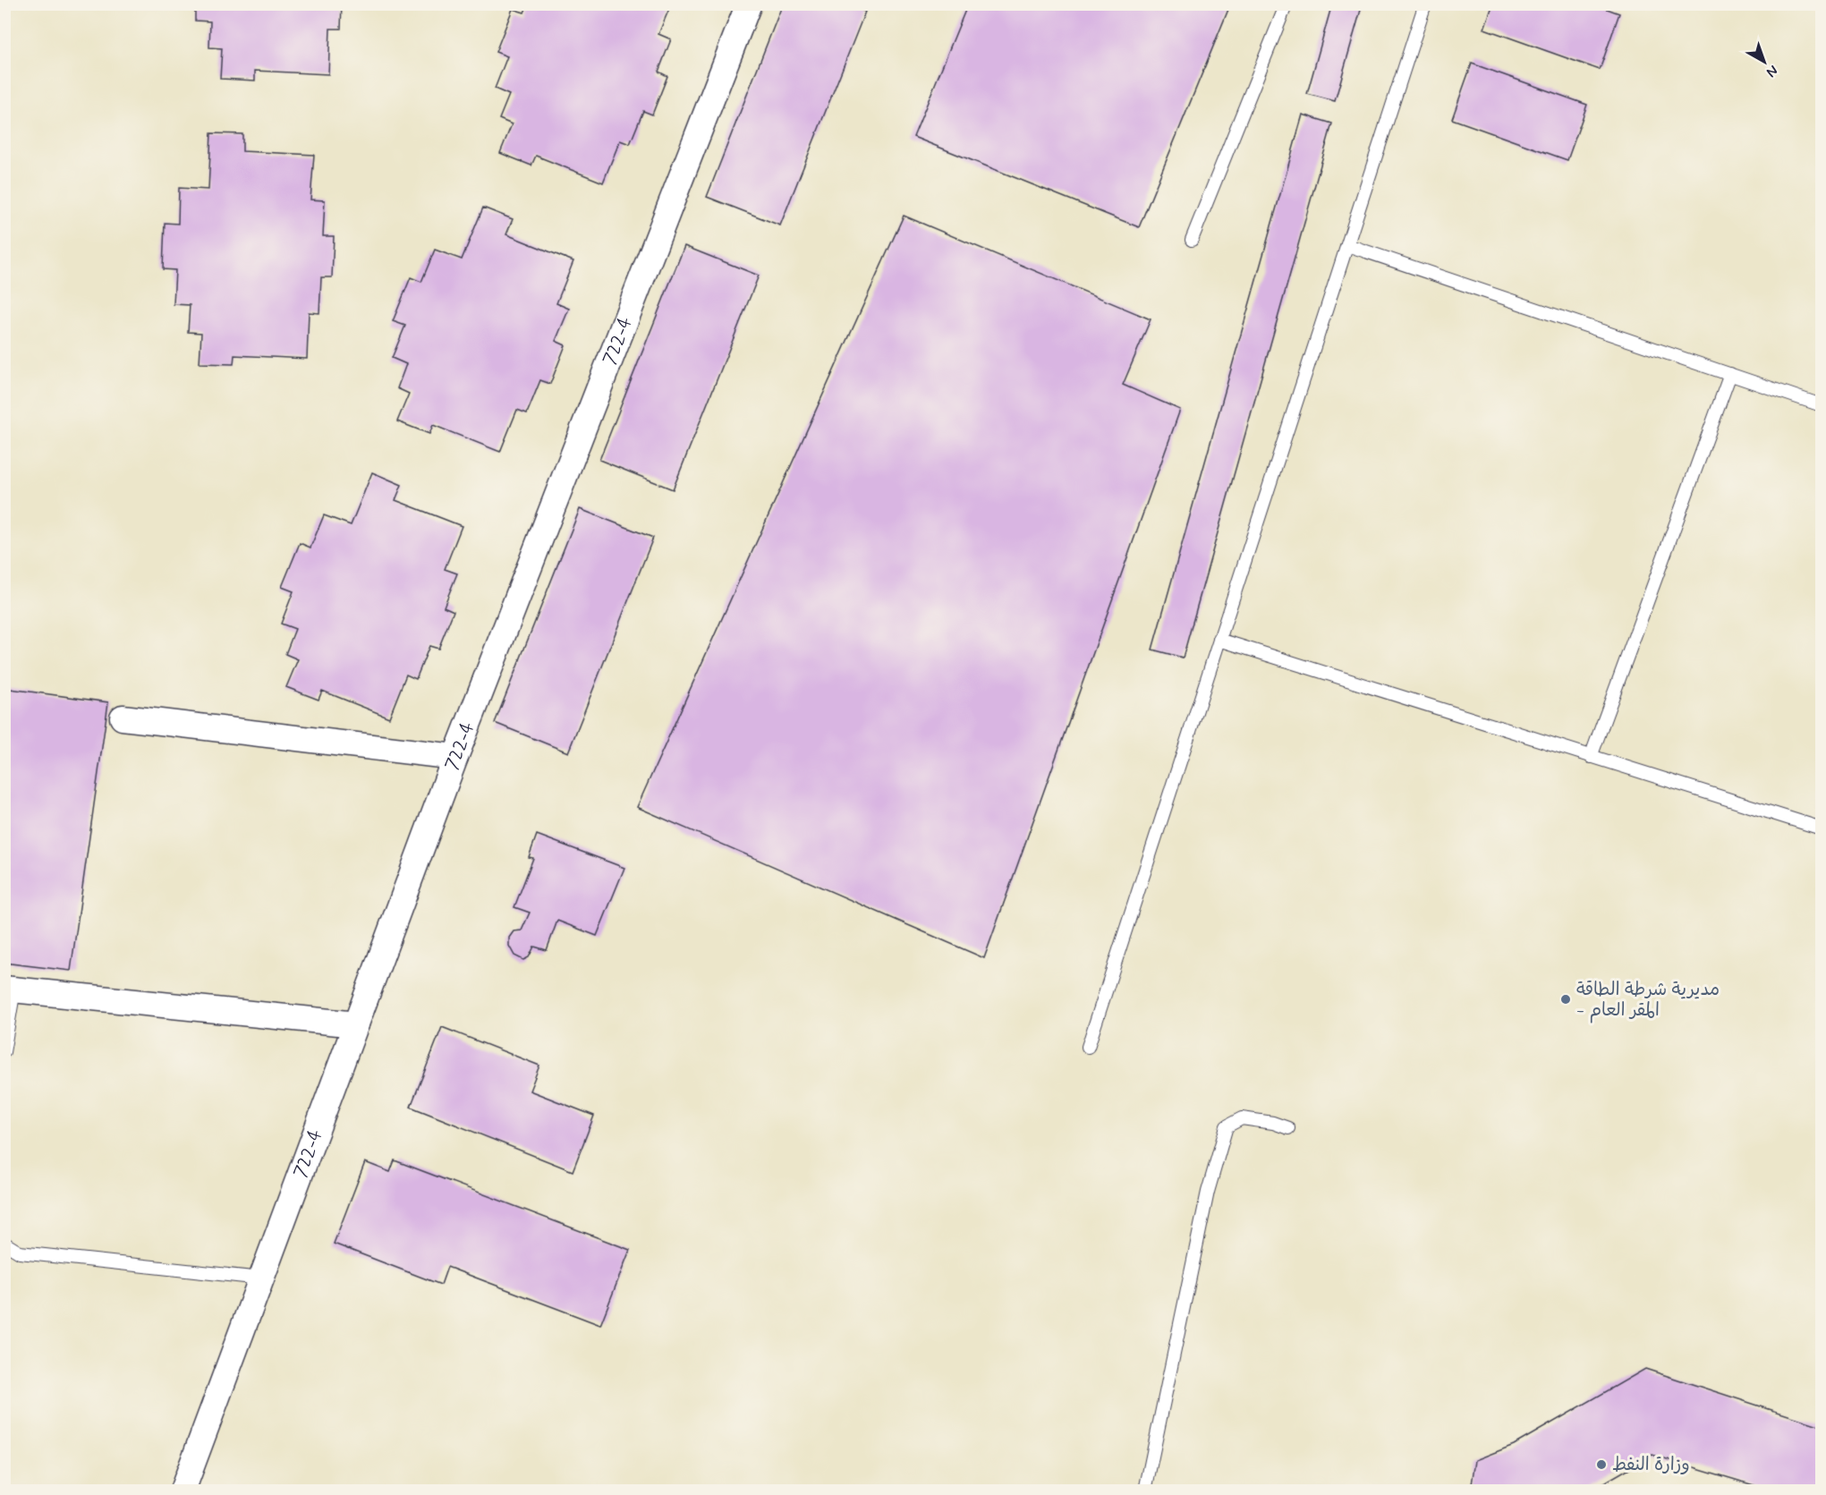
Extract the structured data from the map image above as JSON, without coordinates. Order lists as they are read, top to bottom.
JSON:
{
  "streets": {
    "street": ["722-4"]
  },
  "places": ["مديرية شرطة الطاقة - المقر العام", "وزارة النفط"],
  "north": "bottom right"
}
